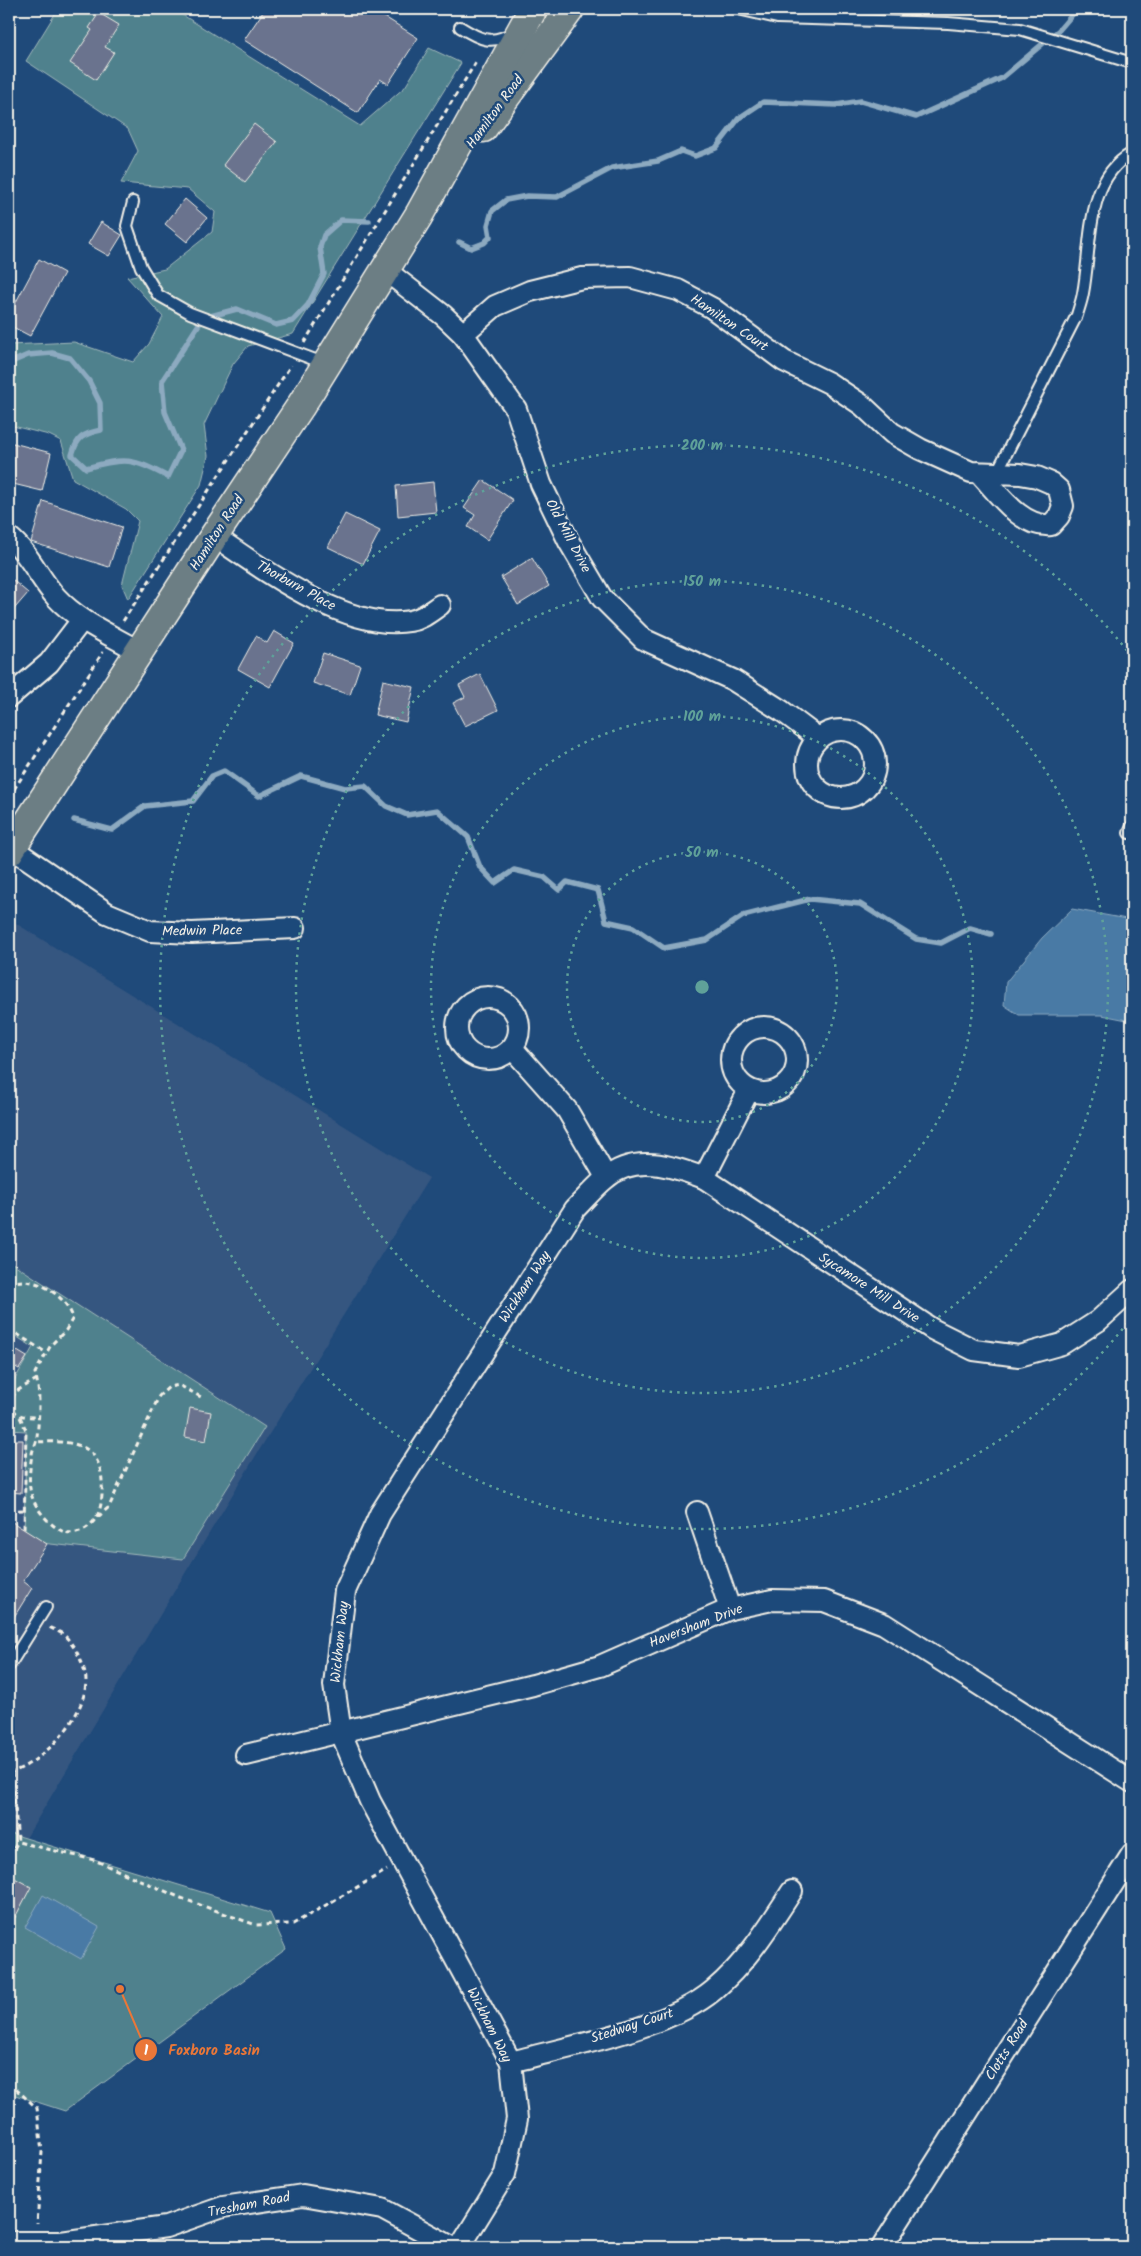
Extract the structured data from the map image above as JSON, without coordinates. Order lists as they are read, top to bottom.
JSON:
{
  "streets": {
    "main road": ["Hamilton Road"],
    "street": [
      "Hamilton Court",
      "Old Mill Drive",
      "Thorburn Place",
      "Medwin Place",
      "Wickham Way",
      "Sycamore Mill Drive",
      "Haversham Drive",
      "Stedway Court",
      "Clotts Road",
      "Tresham Road"
    ]
  },
  "crossings": [
    ["Hamilton Road", "Old Mill Drive"],
    ["Hamilton Road", "Thorburn Place"],
    ["Hamilton Road", "Medwin Place"],
    ["Hamilton Court", "Old Mill Drive"],
    ["Wickham Way", "Sycamore Mill Drive"],
    ["Wickham Way", "Haversham Drive"],
    ["Wickham Way", "Stedway Court"]
  ],
  "places": ["Foxboro Basin"],
  "rings": [
    "200 m",
    "150 m",
    "100 m",
    "50 m"
  ]
}
